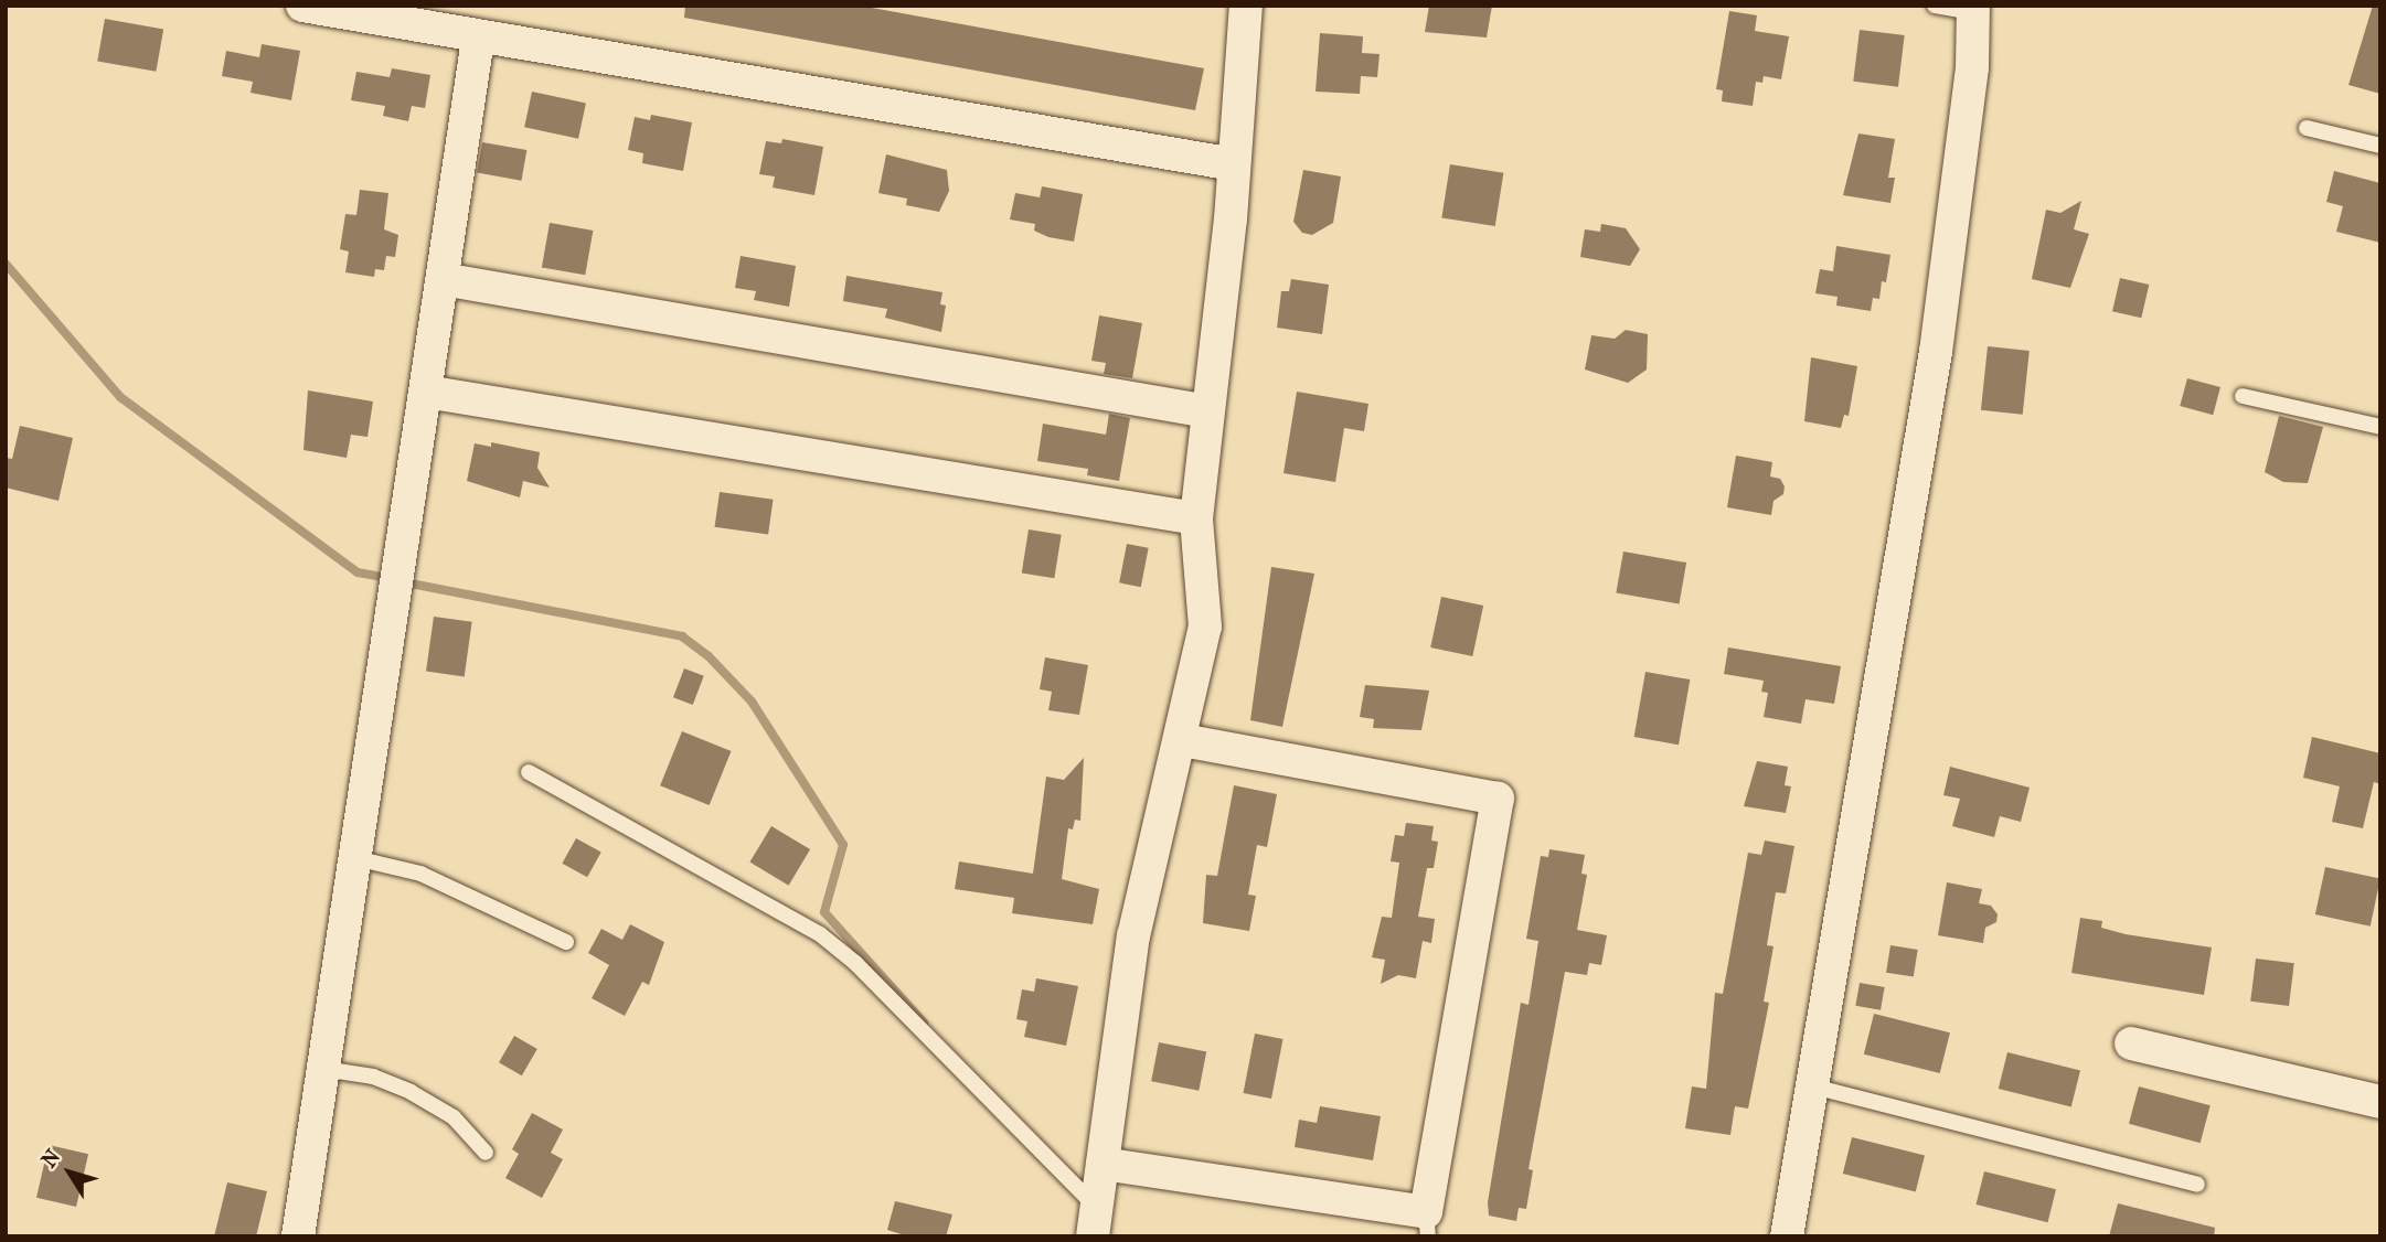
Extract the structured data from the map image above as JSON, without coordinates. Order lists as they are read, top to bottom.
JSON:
{
  "north": "top left"
}
